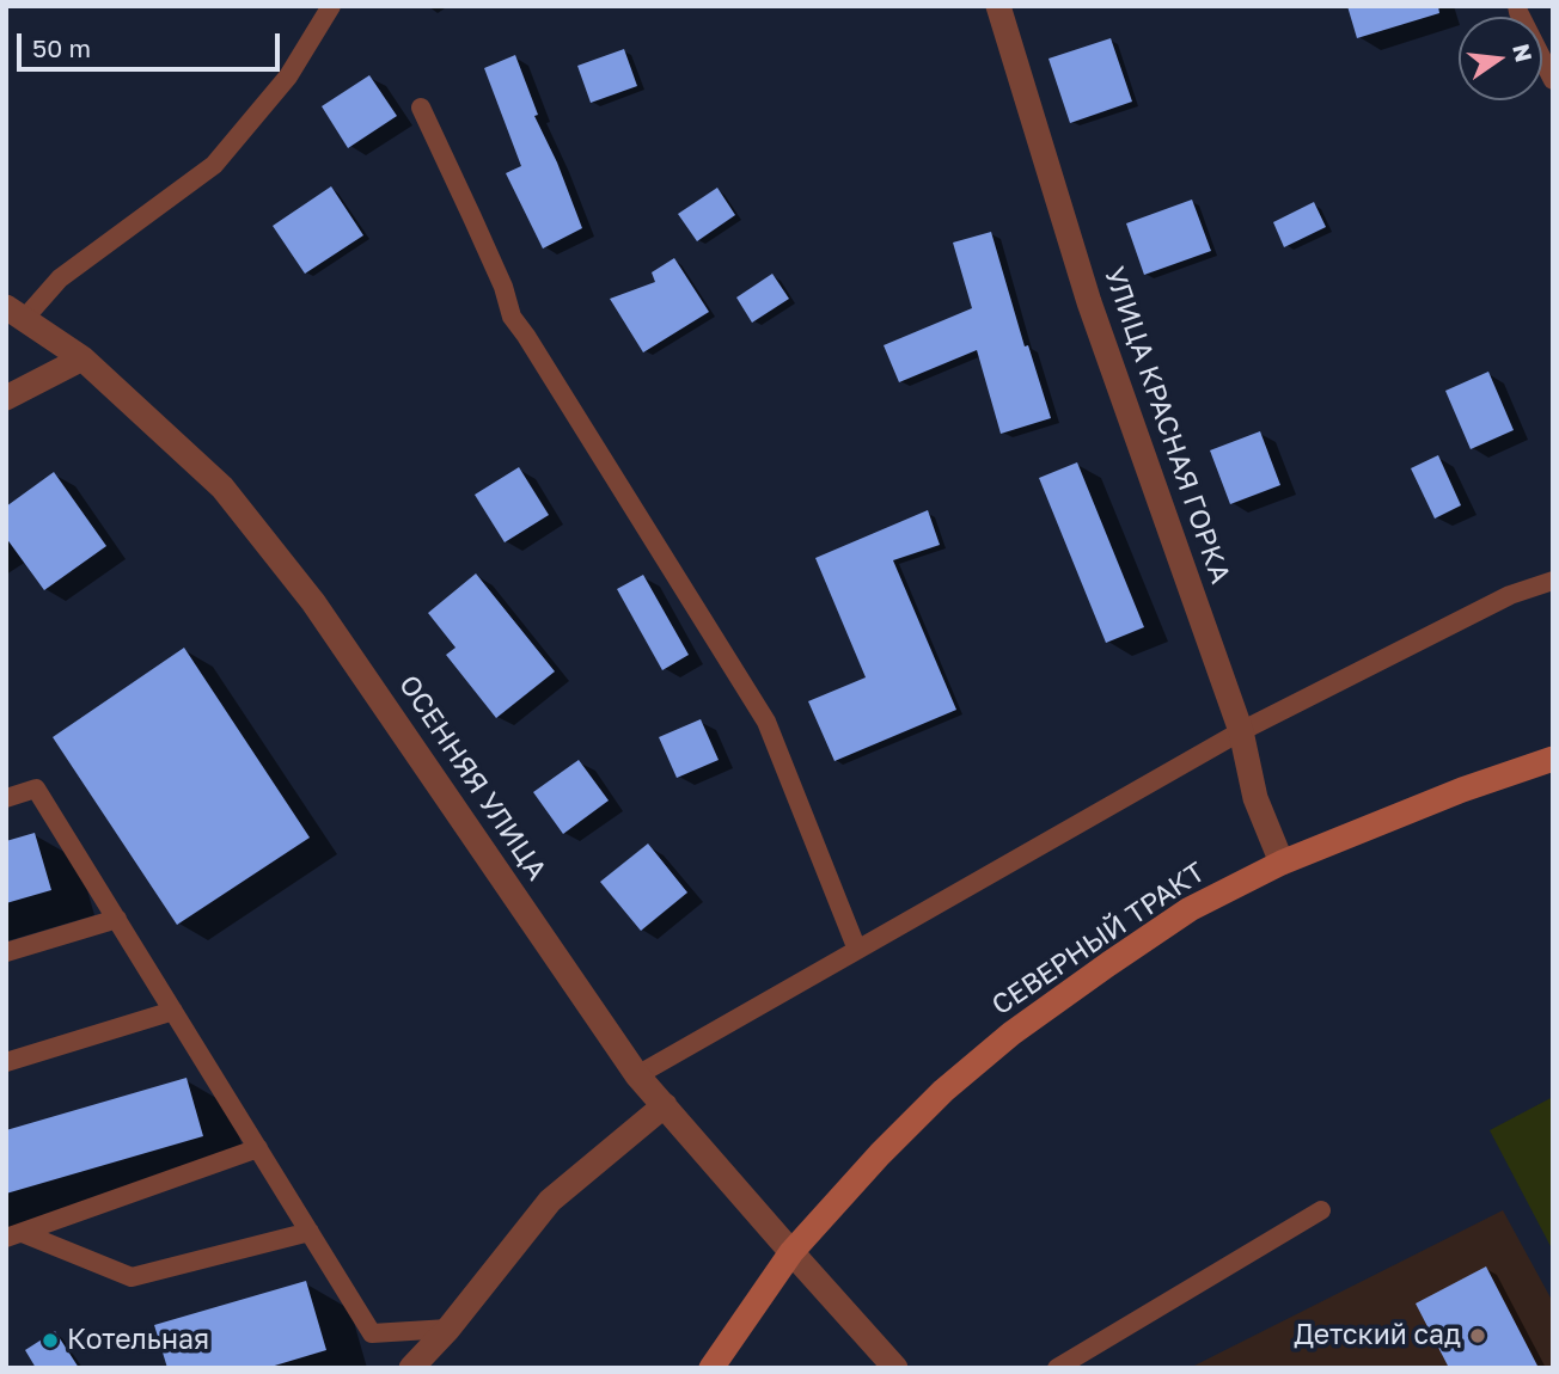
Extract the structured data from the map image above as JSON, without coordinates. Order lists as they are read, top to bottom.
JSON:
{
  "streets": {
    "main road": ["СЕВЕРНЫЙ ТРАКТ"],
    "street": ["УЛИЦА КРАСНАЯ ГОРКА", "ОСЕННЯЯ УЛИЦА"]
  },
  "crossings": [
    ["УЛИЦА КРАСНАЯ ГОРКА", "СЕВЕРНЫЙ ТРАКТ"],
    ["ОСЕННЯЯ УЛИЦА", "СЕВЕРНЫЙ ТРАКТ"]
  ],
  "places": ["Детский сад", "Котельная"],
  "scale_bar": "50 m",
  "north": "right"
}
